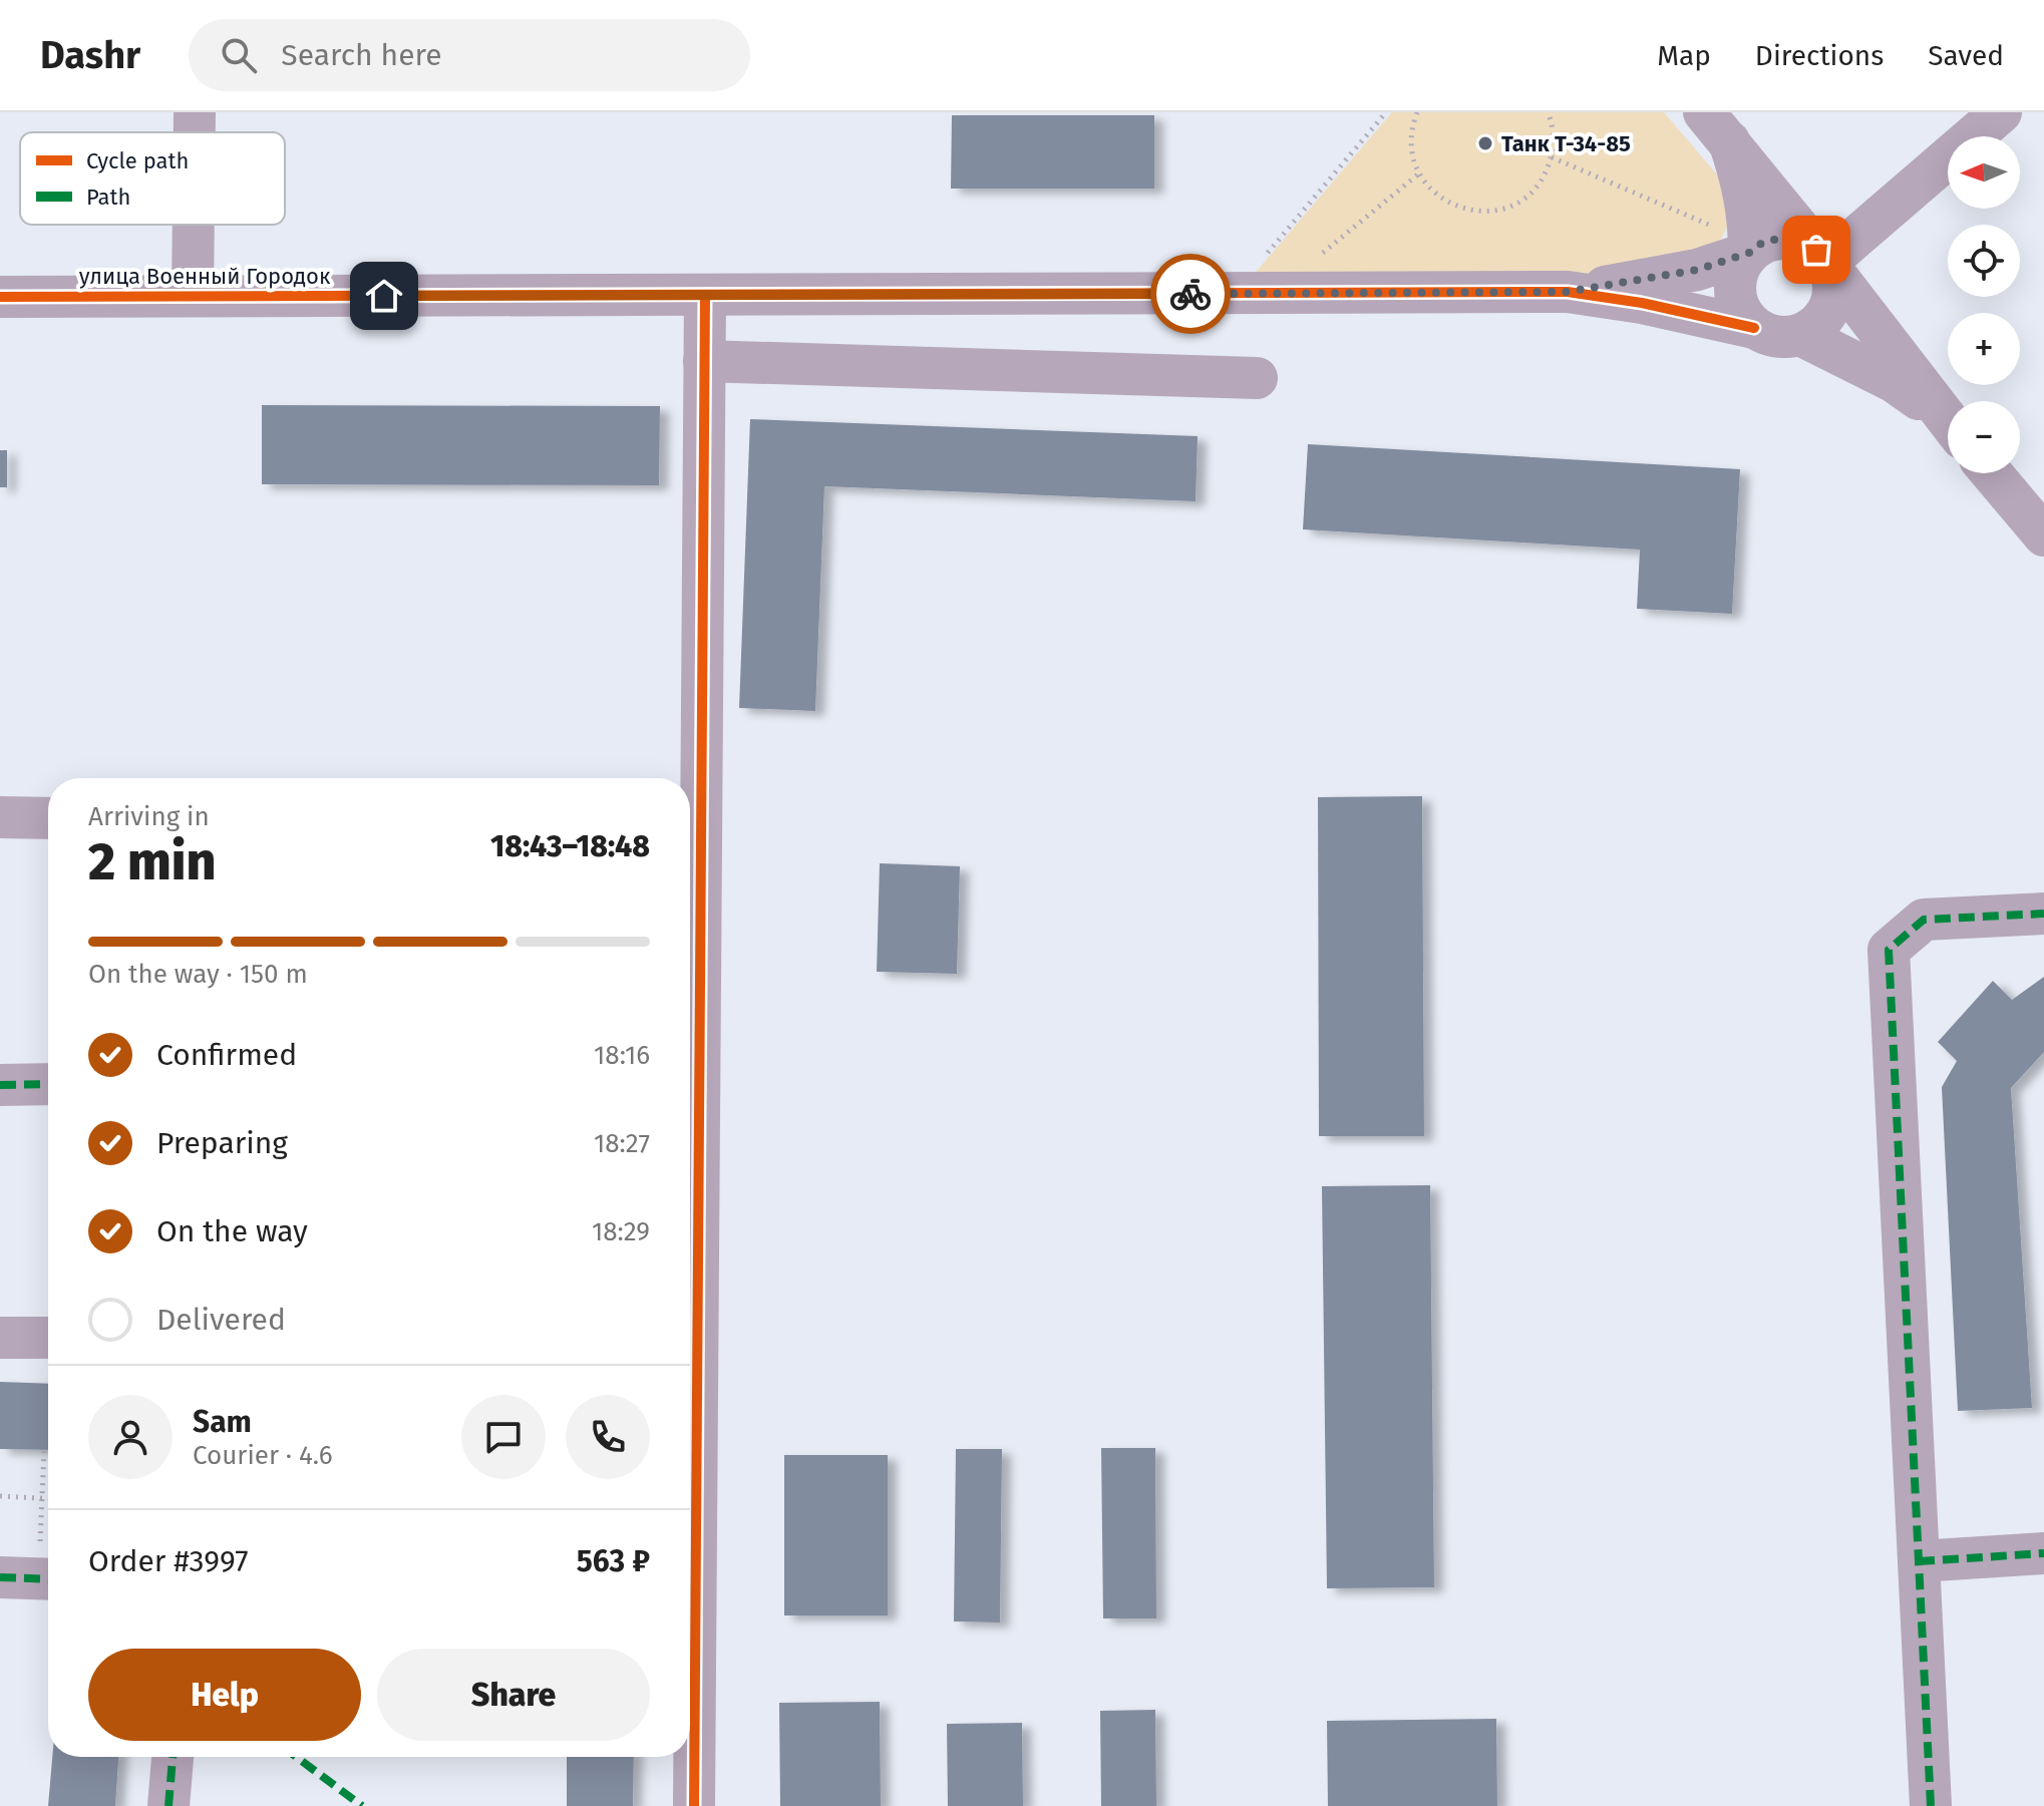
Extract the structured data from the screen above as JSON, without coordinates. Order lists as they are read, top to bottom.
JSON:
{
  "streets": {
    "street": ["улица Военный Городок"]
  },
  "places": ["Танк Т-34-85"],
  "legend": ["Cycle path", "Path"],
  "north": "left",
  "page": {
    "header": "Dashr",
    "search": "Search here",
    "nav": ["Map", "Directions", "Saved"],
    "map_buttons": ["+", "−"],
    "heading": ["2 min", "Arriving in", "18:43–18:48"],
    "panel": [
      "Sam",
      "Courier · 4.6",
      "Order #3997",
      "563 ₽"
    ],
    "bar": "On the way · 150 m",
    "list": [
      ["Confirmed", "18:16"],
      ["Preparing", "18:27"],
      ["On the way", "18:29"],
      "Delivered"
    ],
    "buttons": ["Help", "Share"]
  }
}
